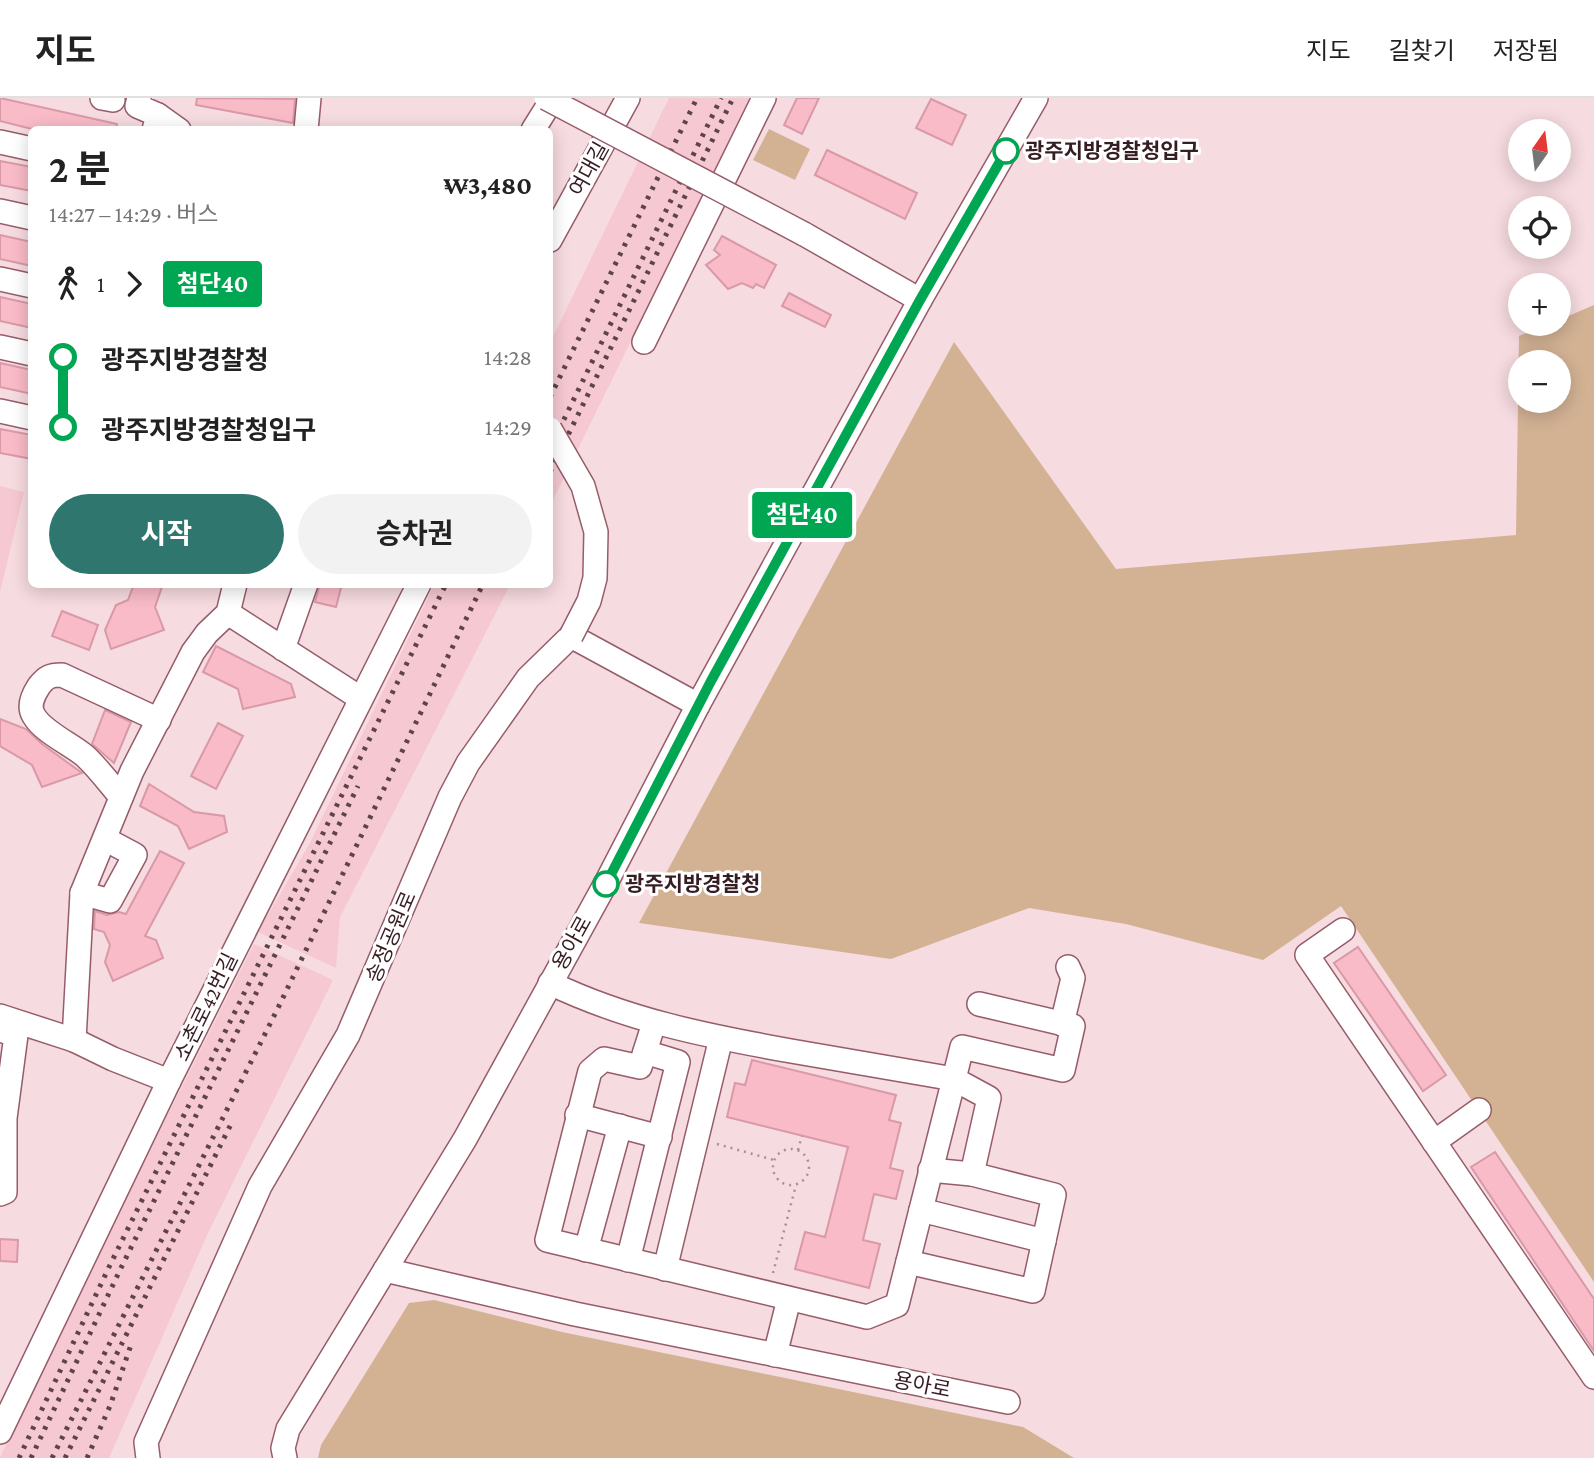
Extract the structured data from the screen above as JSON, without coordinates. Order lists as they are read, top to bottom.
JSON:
{
  "streets": {
    "street": [
      "여대길",
      "송정공원로",
      "용아로",
      "소촌로42번길"
    ]
  },
  "places": ["광주지방경찰청입구", "광주지방경찰청"],
  "lines": ["bus line 첨단40"],
  "north": "top",
  "page": {
    "header": "지도",
    "nav": ["지도", "길찾기", "저장됨"],
    "on_map": "첨단40",
    "map_buttons": ["+", "−"],
    "heading": ["2 분", "14:27 – 14:29 · 버스", "₩3,480"],
    "legs": ["1", "첨단40"],
    "list": [
      {
        "name": "광주지방경찰청",
        "value": "14:28"
      },
      {
        "name": "광주지방경찰청입구",
        "value": "14:29"
      }
    ],
    "buttons": ["시작", "승차권"]
  }
}
